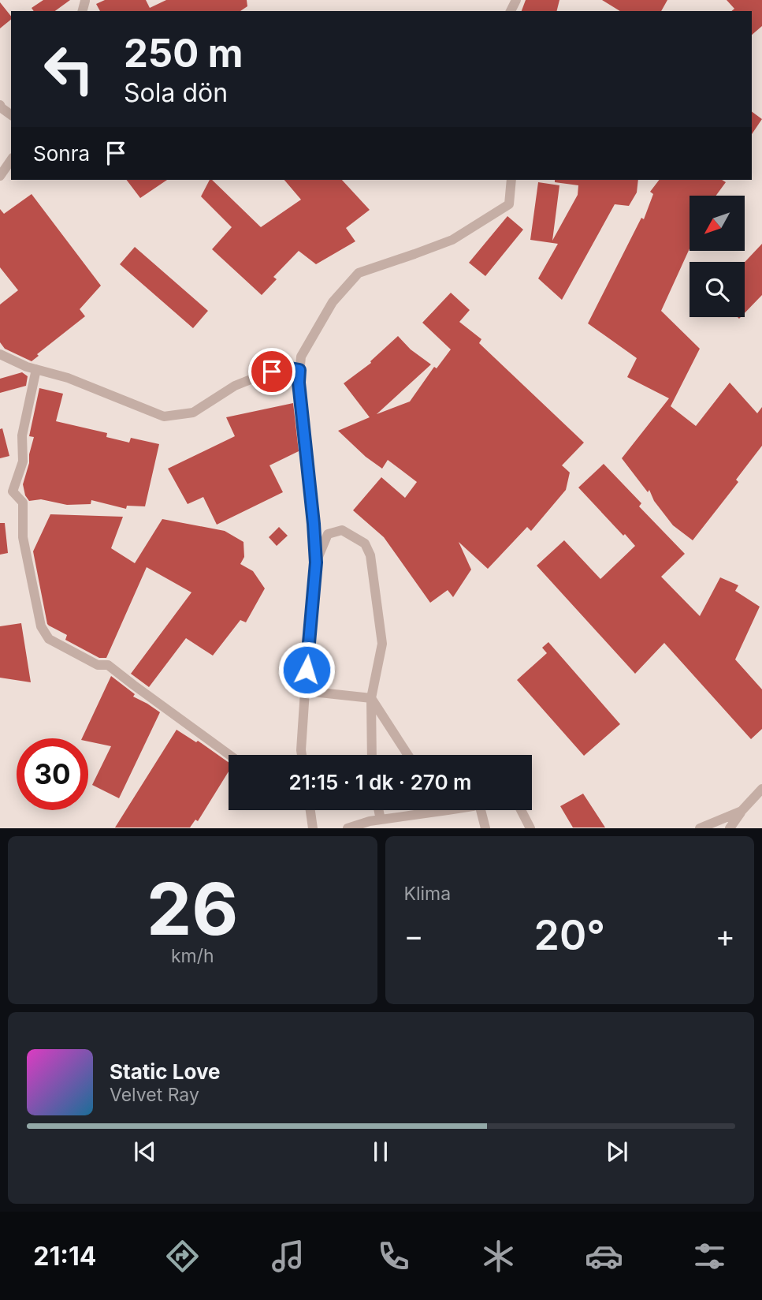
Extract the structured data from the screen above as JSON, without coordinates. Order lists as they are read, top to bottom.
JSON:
{
  "north": "bottom left",
  "page": {
    "turn": ["250 m", "Sola dön"],
    "then": "Sonra",
    "limit": "30",
    "trip": "21:15 · 1 dk · 270 m",
    "tile": [
      ["26", "km/h"],
      "Klima"
    ],
    "heat": ["−", "20°", "+"],
    "song": ["Static Love", "Velvet Ray"],
    "tabs": "21:14"
  }
}
